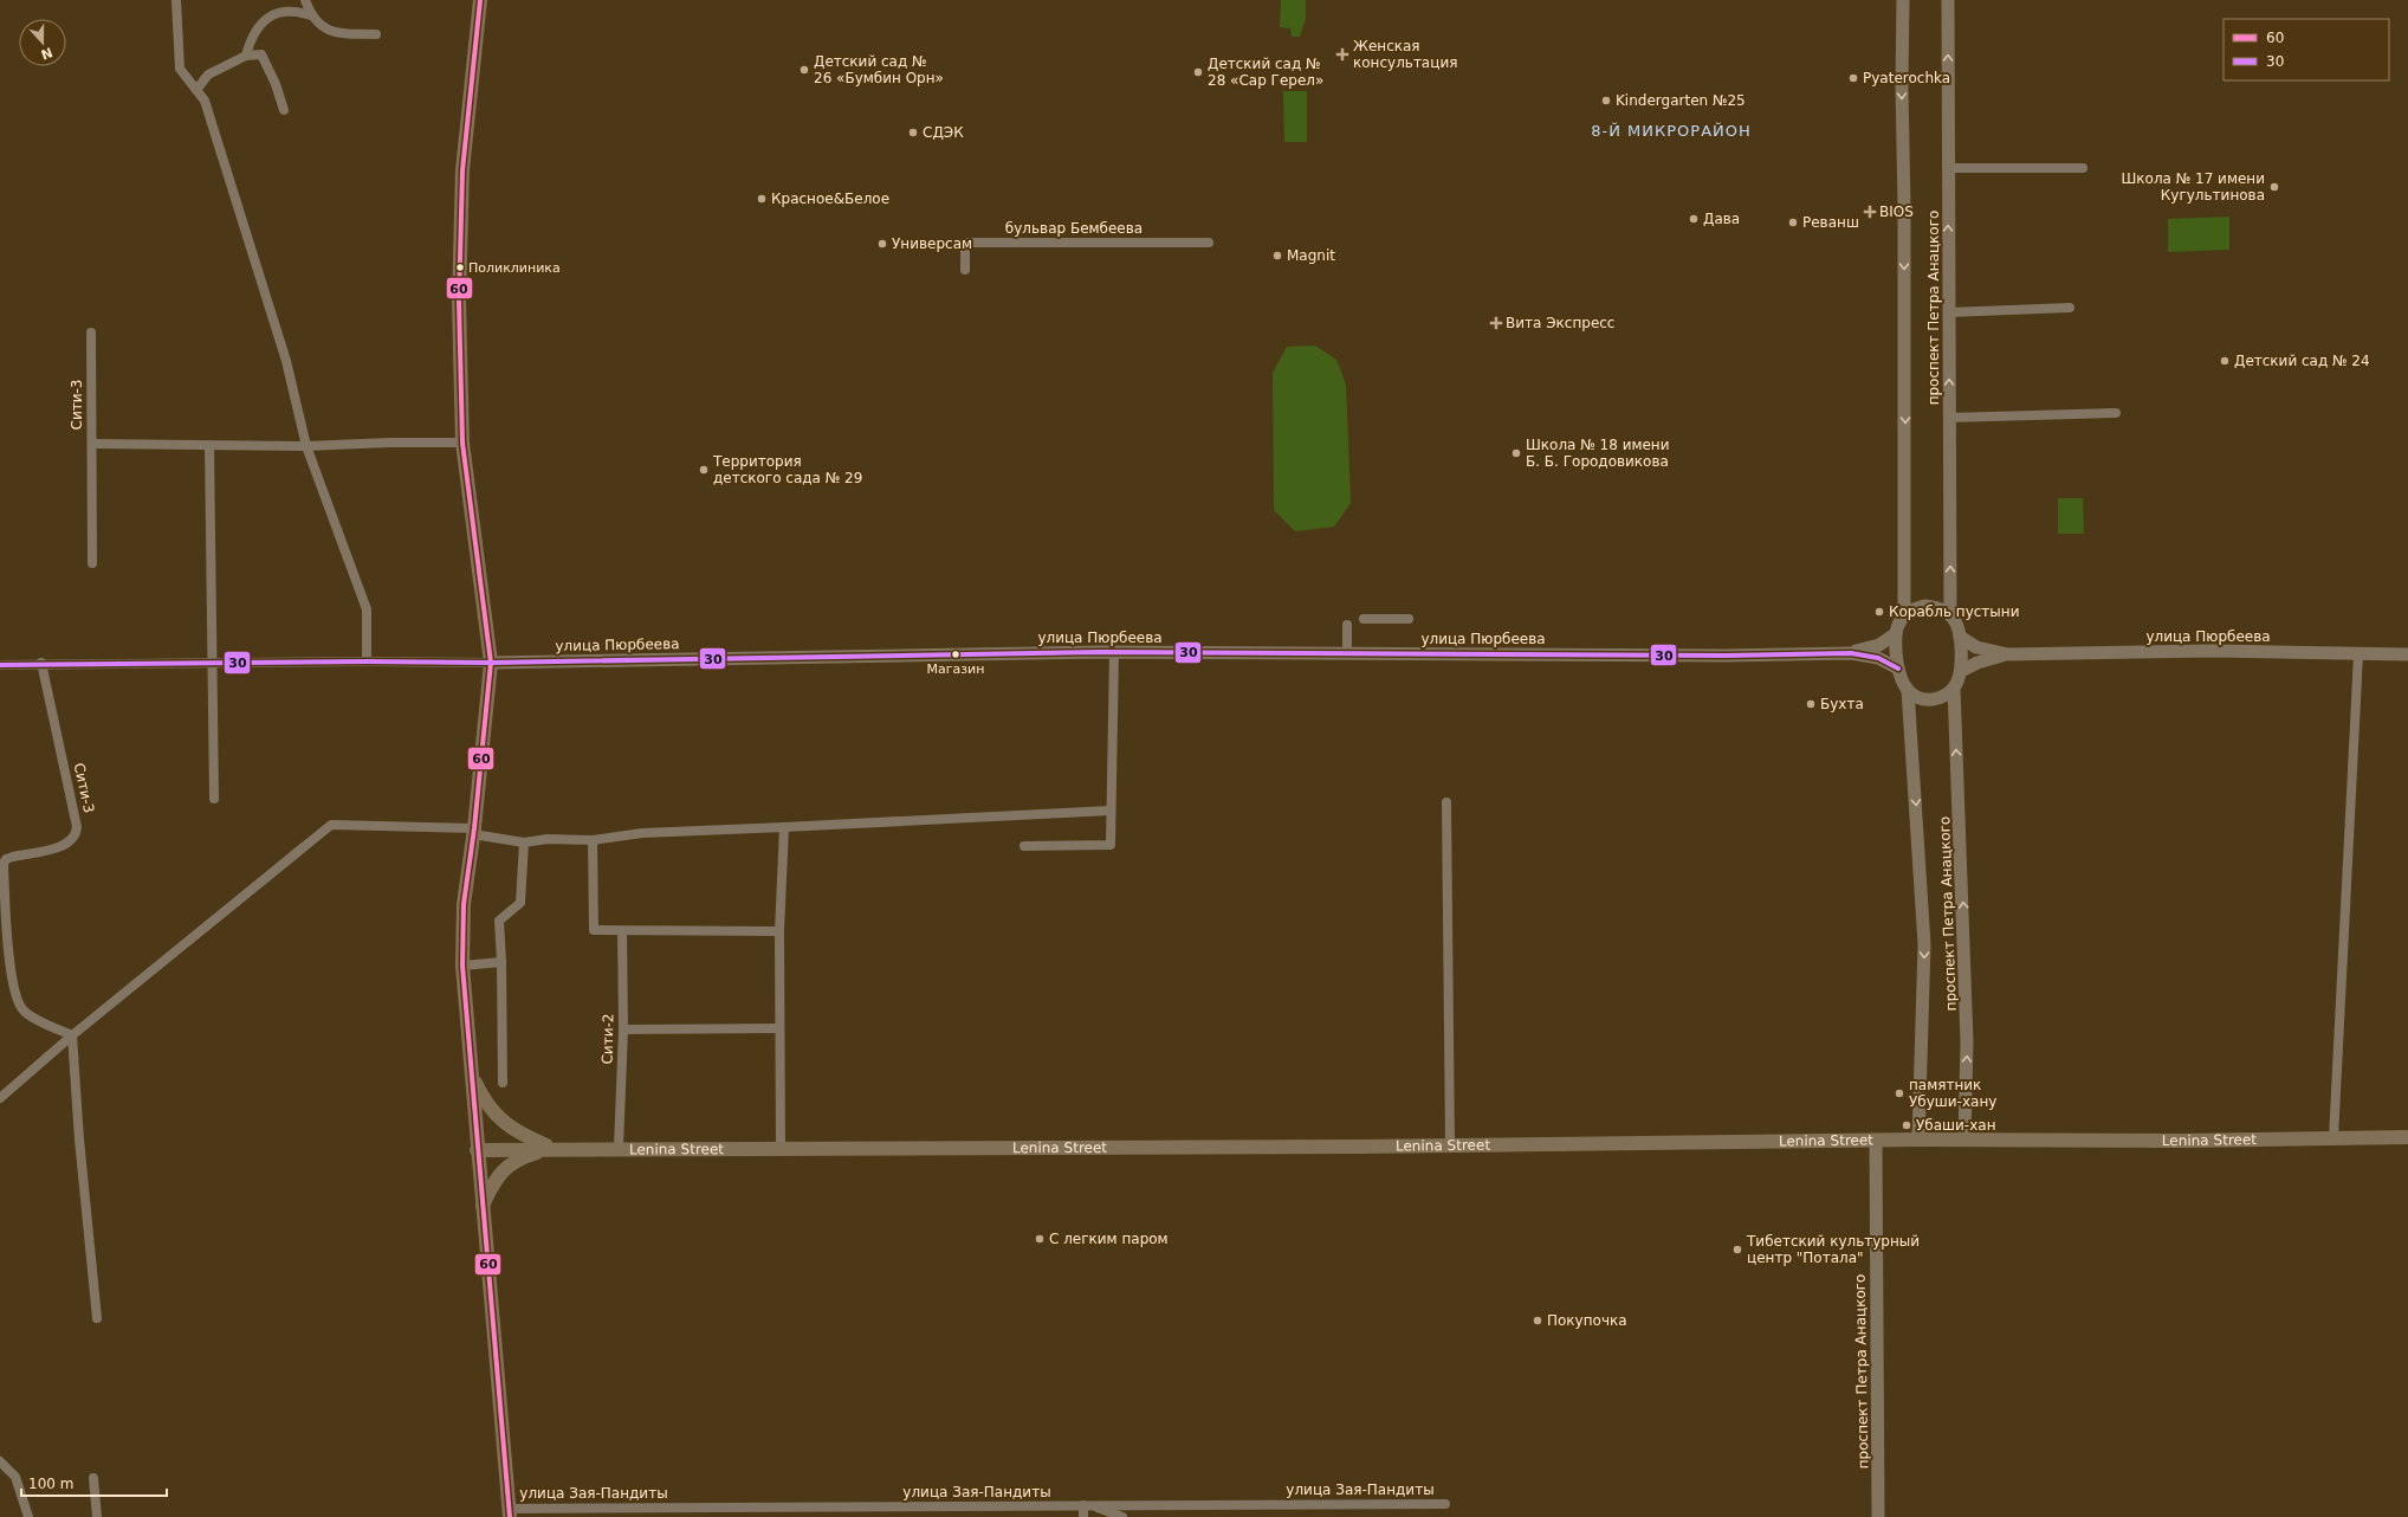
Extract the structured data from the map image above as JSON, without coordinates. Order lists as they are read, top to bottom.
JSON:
{
  "streets": {
    "main road": ["проспект Петра Анацкого", "улица Пюрбеева", "Lenina Street"],
    "street": [
      "бульвар Бембеева",
      "Сити-3",
      "Сити-2",
      "улица Зая-Пандиты"
    ]
  },
  "crossings": [
    ["проспект Петра Анацкого", "Lenina Street"],
    ["Сити-2", "Lenina Street"]
  ],
  "districts": ["8-Й МИКРОРАЙОН"],
  "places": {
    "health": ["Женская консультация", "BIOS", "Вита Экспресс"],
    "other": [
      "Детский сад № 26 «Бумбин Орн»",
      "Детский сад № 28 «Сар Герел»",
      "Pyaterochka",
      "Kindergarten №25",
      "СДЭК",
      "Школа № 17 имени Кугультинова",
      "Красное&Белое",
      "Дава",
      "Реванш",
      "Универсам",
      "Magnit",
      "Поликлиника",
      "Детский сад № 24",
      "Школа № 18 имени Б. Б. Городовикова",
      "Территория детского сада № 29",
      "Корабль пустыни",
      "Магазин",
      "Бухта",
      "памятник Убуши-хану",
      "Убаши-хан",
      "С легким паром",
      "Тибетский культурный центр \"Потала\"",
      "Покупочка"
    ]
  },
  "lines": ["transit line 60", "transit line 30"],
  "legend": ["60", "30"],
  "scale_bar": "100 m",
  "north": "bottom"
}
